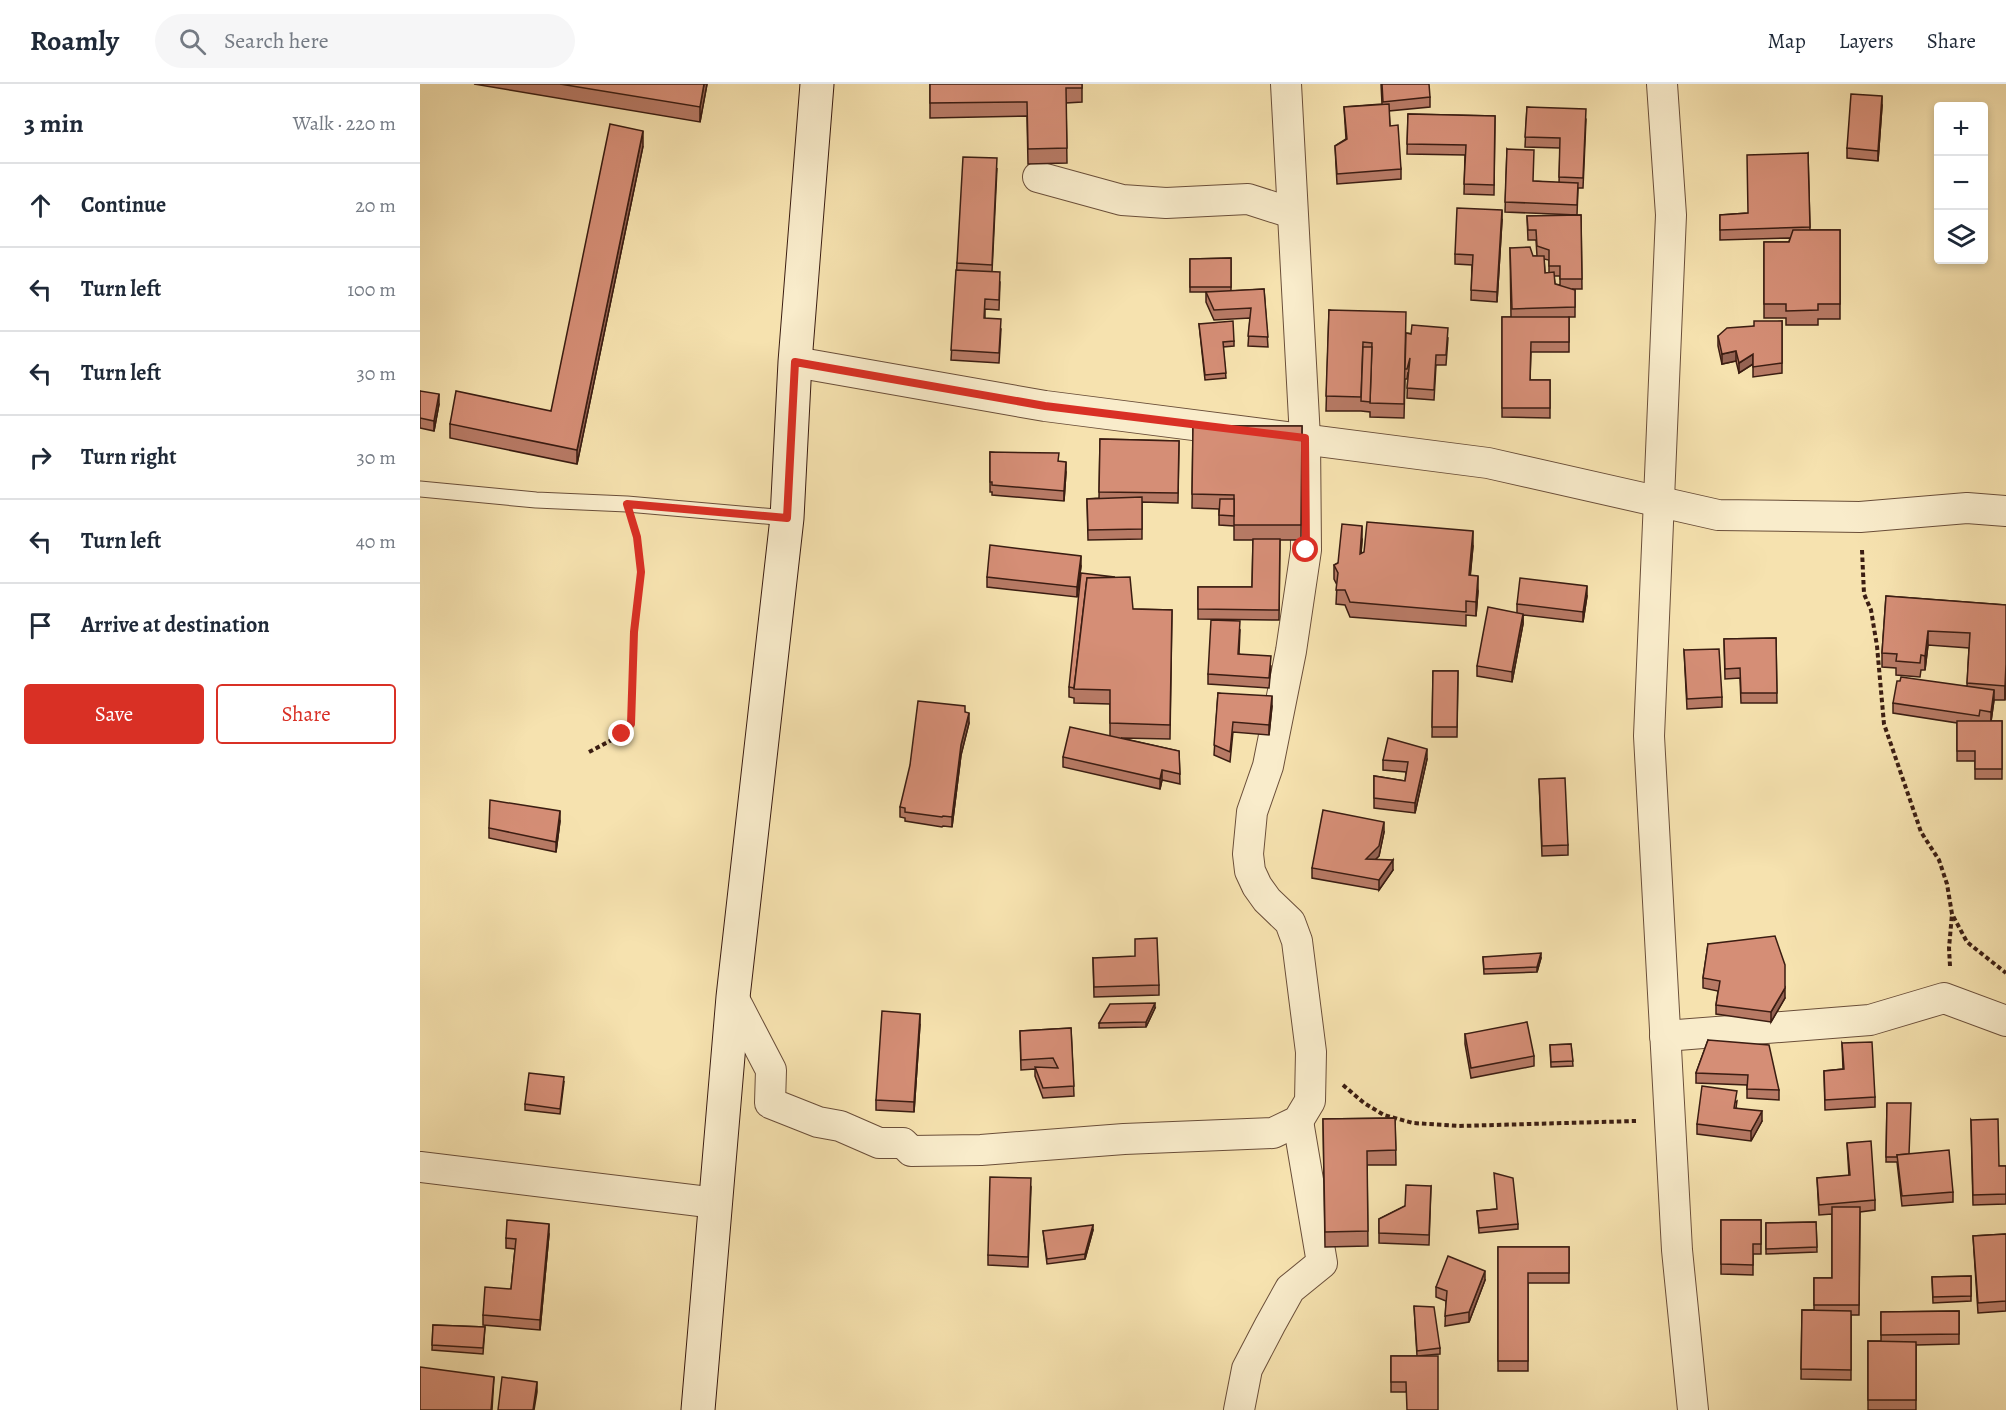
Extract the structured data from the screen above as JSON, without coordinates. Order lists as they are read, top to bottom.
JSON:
{
  "page": {
    "header": "Roamly",
    "search": "Search here",
    "nav": ["Map", "Layers", "Share"],
    "heading": ["3 min", "Walk · 220 m"],
    "map_buttons": ["+", "−"],
    "list": [
      ["Continue", "20 m"],
      ["Turn left", "100 m"],
      ["Turn left", "30 m"],
      ["Turn right", "30 m"],
      ["Turn left", "40 m"],
      "Arrive at destination"
    ],
    "buttons": ["Save", "Share"]
  }
}
